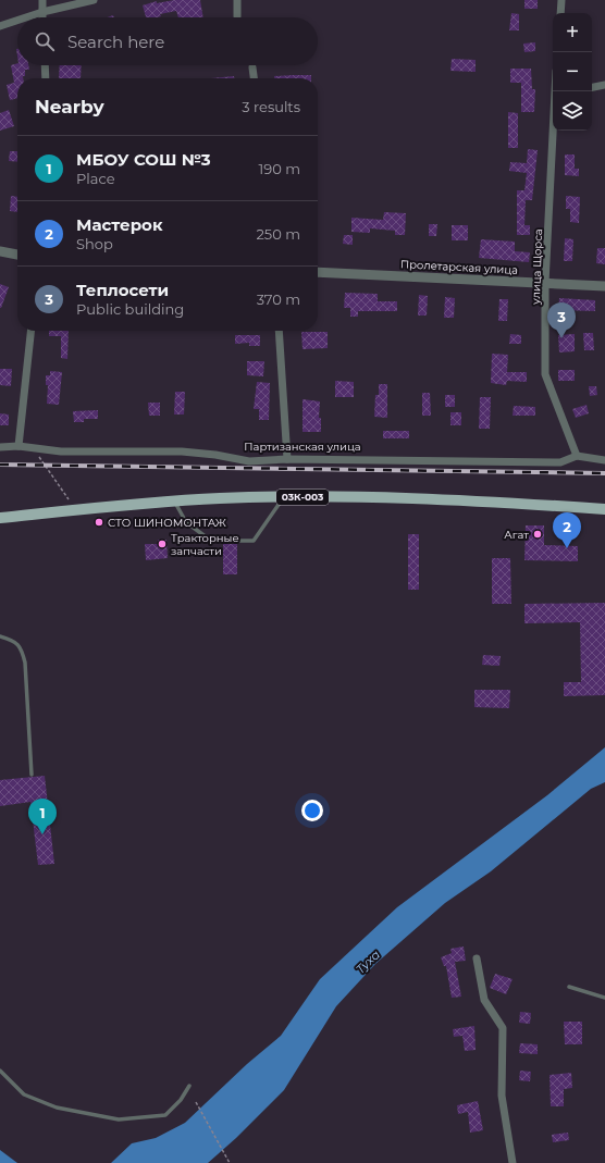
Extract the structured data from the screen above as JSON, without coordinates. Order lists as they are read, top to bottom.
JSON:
{
  "streets": {
    "main road": ["03К-003"],
    "street": ["Пролетарская улица", "улица Щорса", "Партизанская улица"]
  },
  "crossings": [
    ["Пролетарская улица", "улица Щорса"],
    ["улица Щорса", "Партизанская улица"]
  ],
  "water": ["Туха"],
  "places": ["СТО ШИНОМОНТАЖ", "Агат", "Тракторные запчасти"],
  "page": {
    "map_buttons": ["+", "−"],
    "search": "Search here",
    "heading": ["Nearby", "3 results"],
    "list": [
      {
        "mark": "1",
        "name": "МБОУ СОШ №3",
        "note": "Place",
        "value": "190 m"
      },
      {
        "mark": "2",
        "name": "Мастерок",
        "note": "Shop",
        "value": "250 m"
      },
      {
        "mark": "3",
        "name": "Теплосети",
        "note": "Public building",
        "value": "370 m"
      }
    ],
    "pins": ["3", "2", "1"]
  }
}
